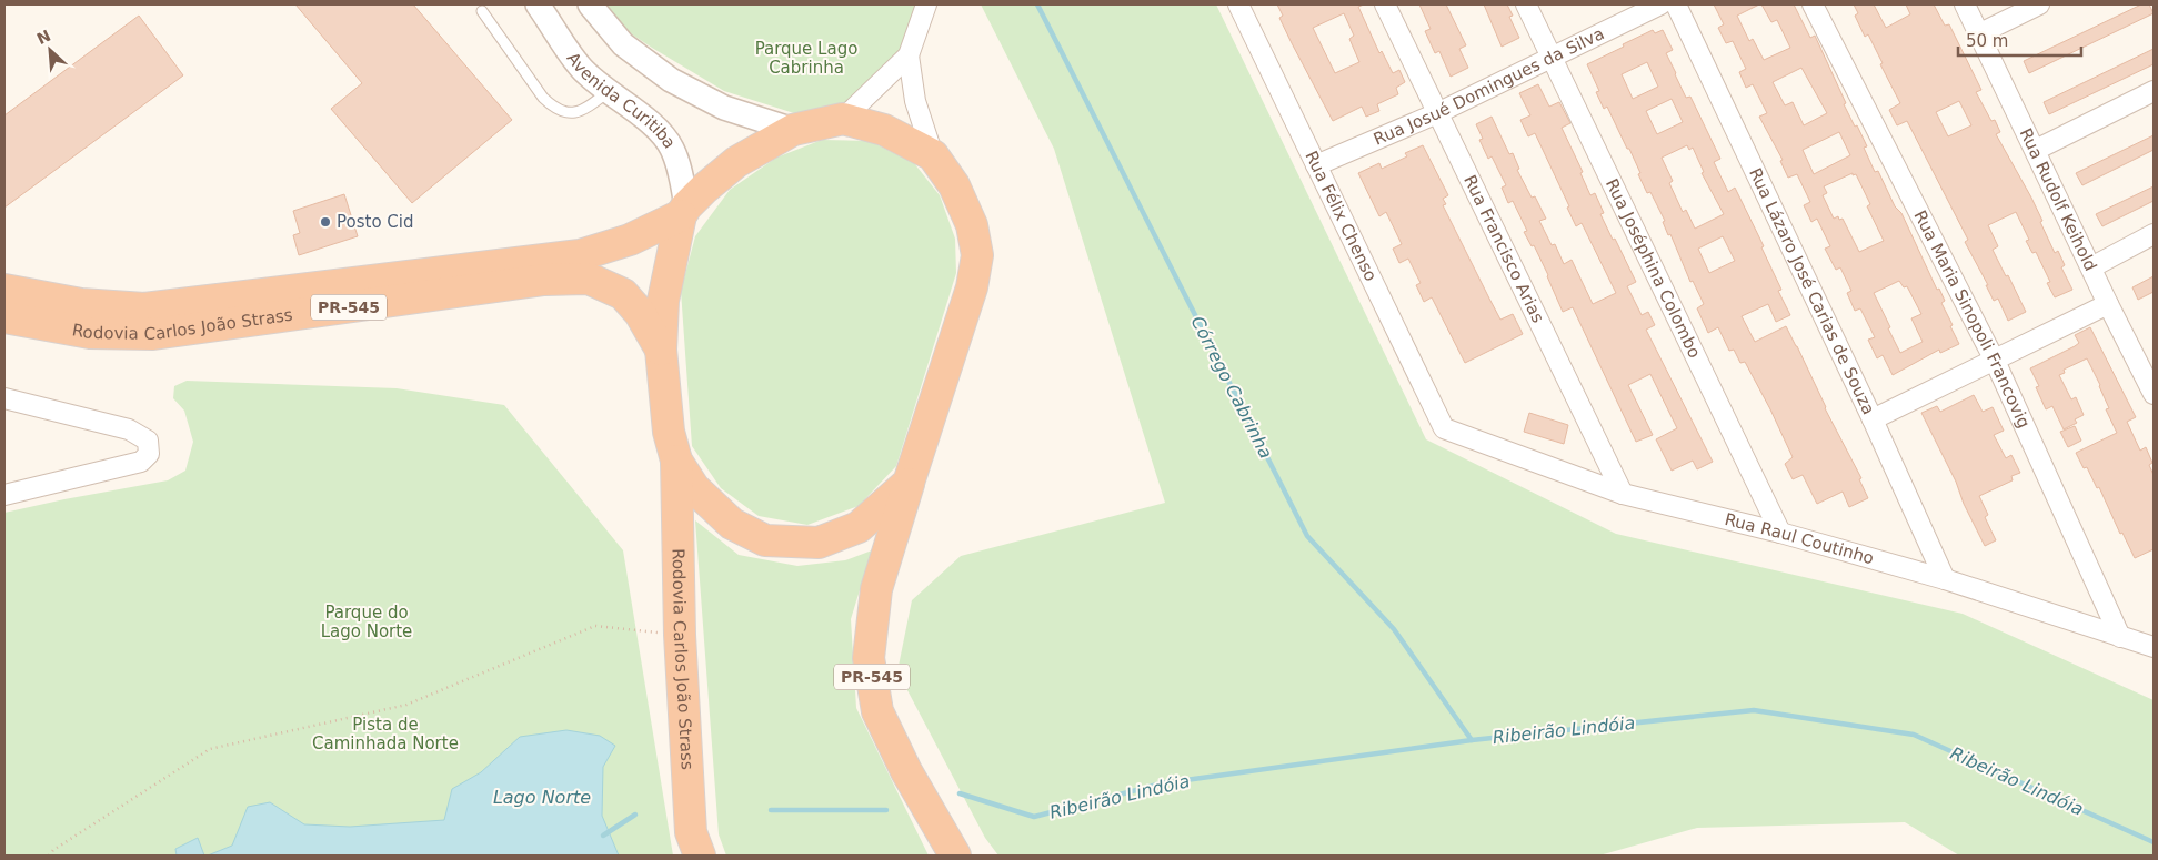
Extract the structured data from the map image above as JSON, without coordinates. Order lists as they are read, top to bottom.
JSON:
{
  "streets": {
    "highway": ["PR-545", "Rodovia Carlos João Strass"],
    "street": [
      "Rua Josué Domingues da Silva",
      "Avenida Curitiba",
      "Rua Rudolf Keihold",
      "Rua Félix Chenso",
      "Rua Francisco Arias",
      "Rua Joséphina Colombo",
      "Rua Lázaro José Carias de Souza",
      "Rua Maria Sinopoli Francovig",
      "Rua Raul Coutinho"
    ]
  },
  "crossings": [
    ["Rua Josué Domingues da Silva", "Rua Félix Chenso"],
    ["Rua Josué Domingues da Silva", "Rua Francisco Arias"],
    ["Rua Josué Domingues da Silva", "Rua Joséphina Colombo"],
    ["Avenida Curitiba", "Rodovia Carlos João Strass"],
    ["Rua Félix Chenso", "Rua Raul Coutinho"],
    ["Rua Francisco Arias", "Rua Raul Coutinho"],
    ["Rua Joséphina Colombo", "Rua Raul Coutinho"],
    ["Rua Lázaro José Carias de Souza", "Rua Raul Coutinho"],
    ["Rua Maria Sinopoli Francovig", "Rua Raul Coutinho"]
  ],
  "water": ["Córrego Cabrinha", "Ribeirão Lindóia", "Lago Norte"],
  "parks": ["Parque Lago Cabrinha", "Parque do Lago Norte", "Pista de Caminhada Norte"],
  "places": ["Posto Cid"],
  "scale_bar": "50 m",
  "north": "top left"
}
